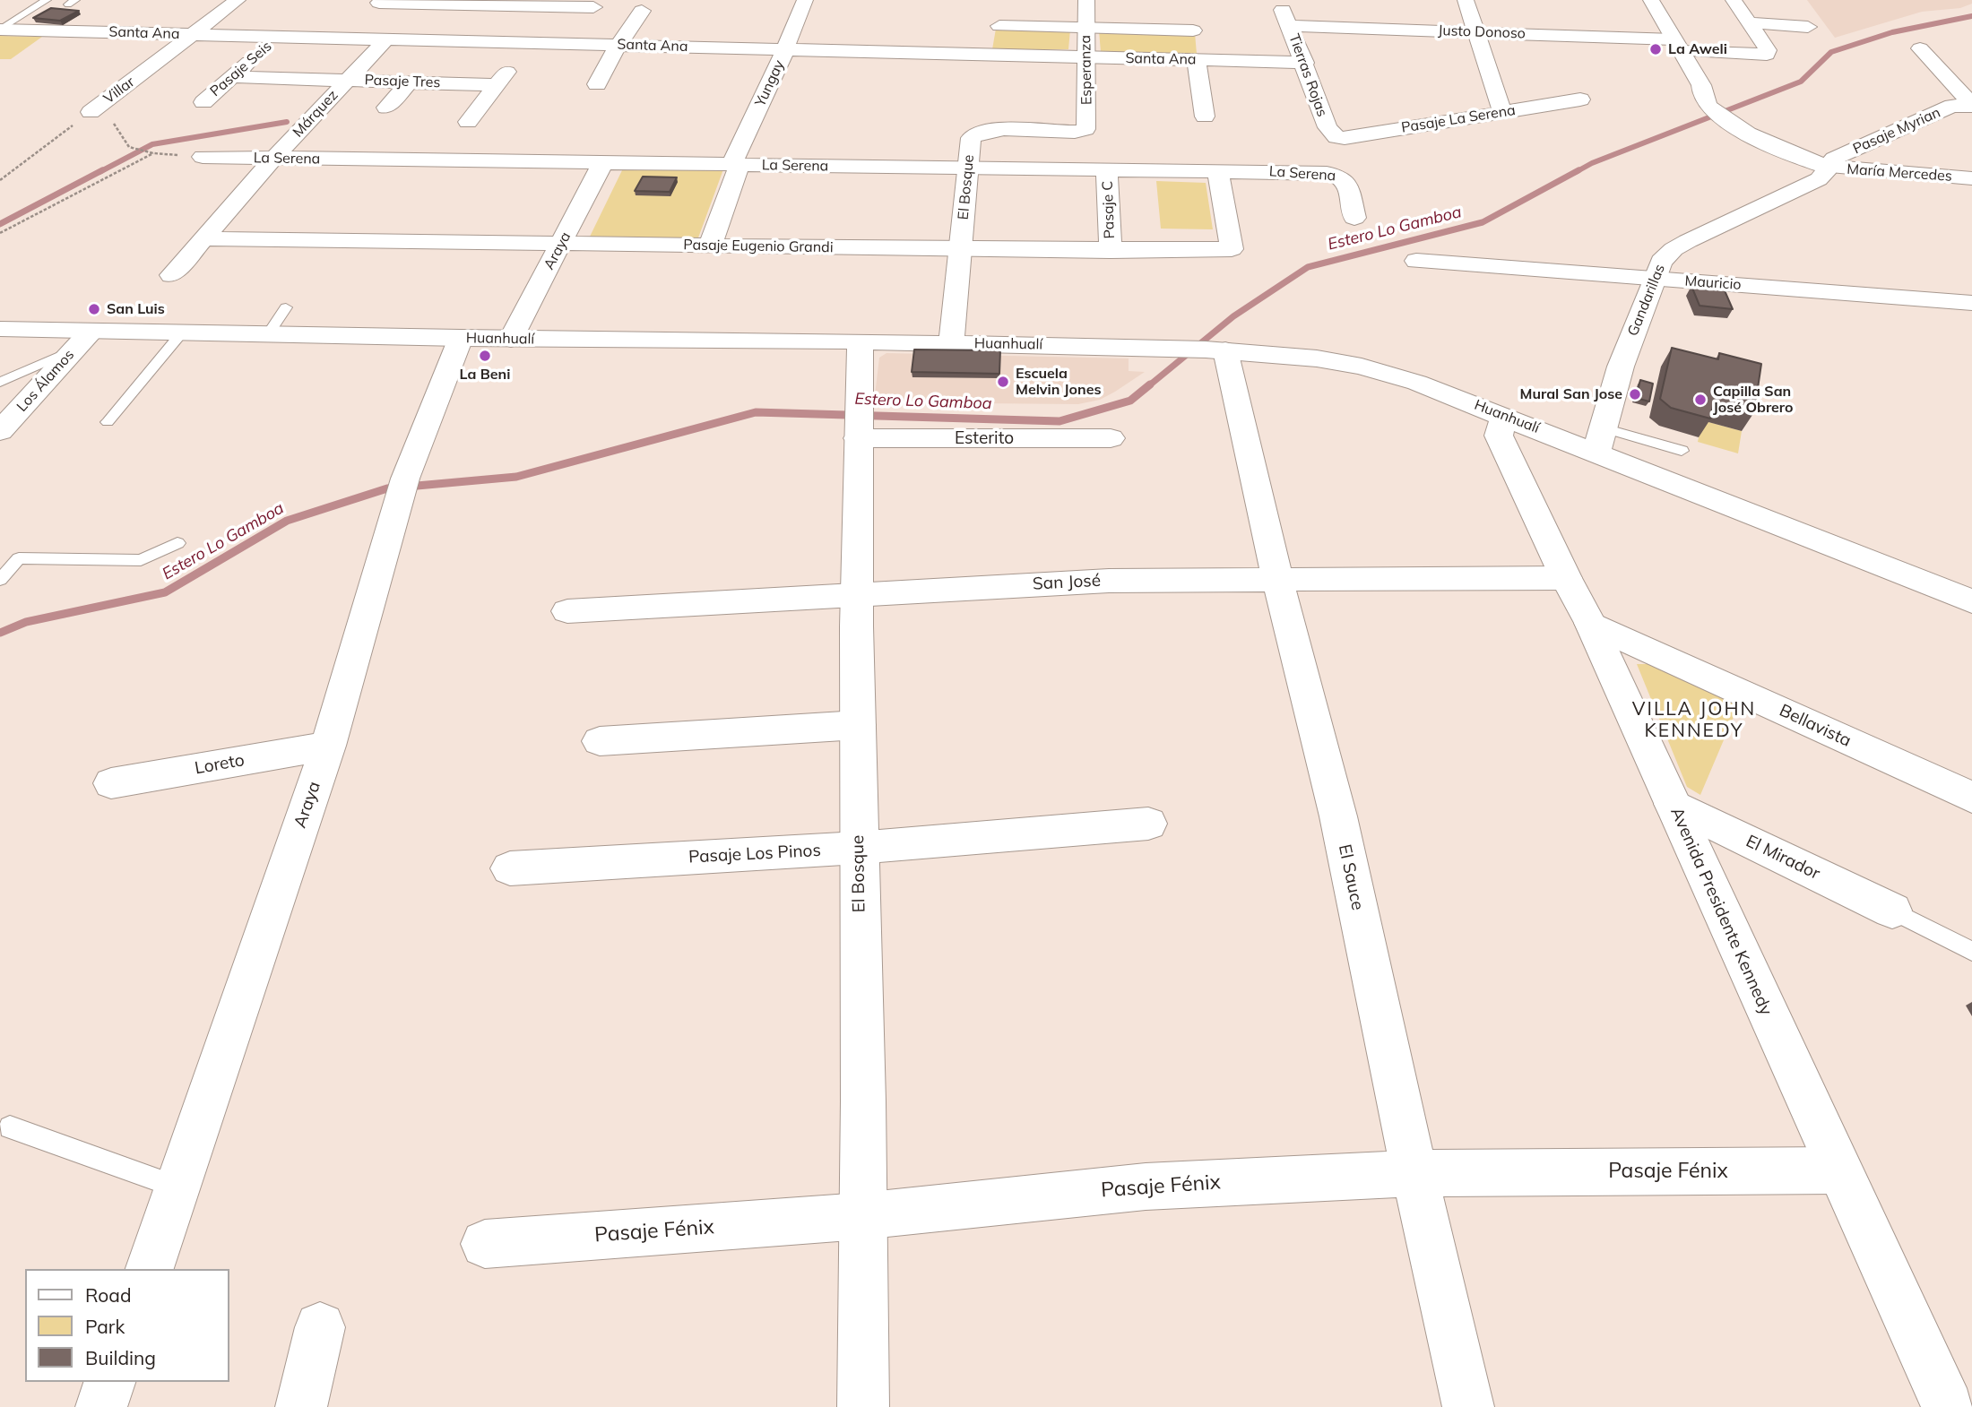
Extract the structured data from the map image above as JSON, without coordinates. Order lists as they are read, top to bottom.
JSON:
{
  "streets": {
    "street": [
      "Justo Donoso",
      "Santa Ana",
      "Pasaje Seis",
      "Esperanza",
      "Tierras Rojas",
      "Pasaje Tres",
      "Yungay",
      "Villar",
      "Márquez",
      "Pasaje La Serena",
      "Pasaje Myrian",
      "La Serena",
      "María Mercedes",
      "El Bosque",
      "Pasaje C",
      "Pasaje Eugenio Grandi",
      "Araya",
      "Mauricio",
      "Gandarillas",
      "Huanhualí",
      "Los Álamos",
      "Esterito",
      "San José",
      "Bellavista",
      "Loreto",
      "Pasaje Los Pinos",
      "El Mirador",
      "El Sauce",
      "Avenida Presidente Kennedy",
      "Pasaje Fénix"
    ]
  },
  "crossings": [
    ["Justo Donoso", "Tierras Rojas"],
    ["Justo Donoso", "María Mercedes"],
    ["Santa Ana", "Pasaje Seis"],
    ["Santa Ana", "Esperanza"],
    ["Santa Ana", "Tierras Rojas"],
    ["Santa Ana", "Yungay"],
    ["Santa Ana", "Villar"],
    ["Santa Ana", "Márquez"],
    ["Pasaje Seis", "Pasaje Tres"],
    ["Esperanza", "El Bosque"],
    ["Tierras Rojas", "Pasaje La Serena"],
    ["Pasaje Tres", "Márquez"],
    ["Yungay", "La Serena"],
    ["Yungay", "Pasaje Eugenio Grandi"],
    ["Márquez", "La Serena"],
    ["Márquez", "Pasaje Eugenio Grandi"],
    ["Pasaje Myrian", "María Mercedes"],
    ["Pasaje Myrian", "Gandarillas"],
    ["La Serena", "El Bosque"],
    ["La Serena", "Pasaje C"],
    ["La Serena", "Pasaje Eugenio Grandi"],
    ["La Serena", "Araya"],
    ["María Mercedes", "Gandarillas"],
    ["El Bosque", "Pasaje Eugenio Grandi"],
    ["El Bosque", "Huanhualí"],
    ["El Bosque", "Esterito"],
    ["El Bosque", "San José"],
    ["El Bosque", "Pasaje Los Pinos"],
    ["El Bosque", "Pasaje Fénix"],
    ["Pasaje C", "Pasaje Eugenio Grandi"],
    ["Pasaje Eugenio Grandi", "Araya"],
    ["Araya", "Huanhualí"],
    ["Araya", "Loreto"],
    ["Mauricio", "Gandarillas"],
    ["Gandarillas", "Huanhualí"],
    ["Huanhualí", "Los Álamos"],
    ["Huanhualí", "El Sauce"],
    ["Huanhualí", "Avenida Presidente Kennedy"],
    ["San José", "El Sauce"],
    ["San José", "Avenida Presidente Kennedy"],
    ["Bellavista", "Avenida Presidente Kennedy"],
    ["El Mirador", "Avenida Presidente Kennedy"],
    ["El Sauce", "Pasaje Fénix"],
    ["Avenida Presidente Kennedy", "Pasaje Fénix"]
  ],
  "districts": ["VILLA JOHN KENNEDY"],
  "water": ["Estero Lo Gamboa"],
  "places": [
    "La Aweli",
    "San Luis",
    "La Beni",
    "Escuela Melvin Jones",
    "Mural San Jose",
    "Capilla San José Obrero"
  ],
  "legend": ["Road", "Park", "Building"]
}
